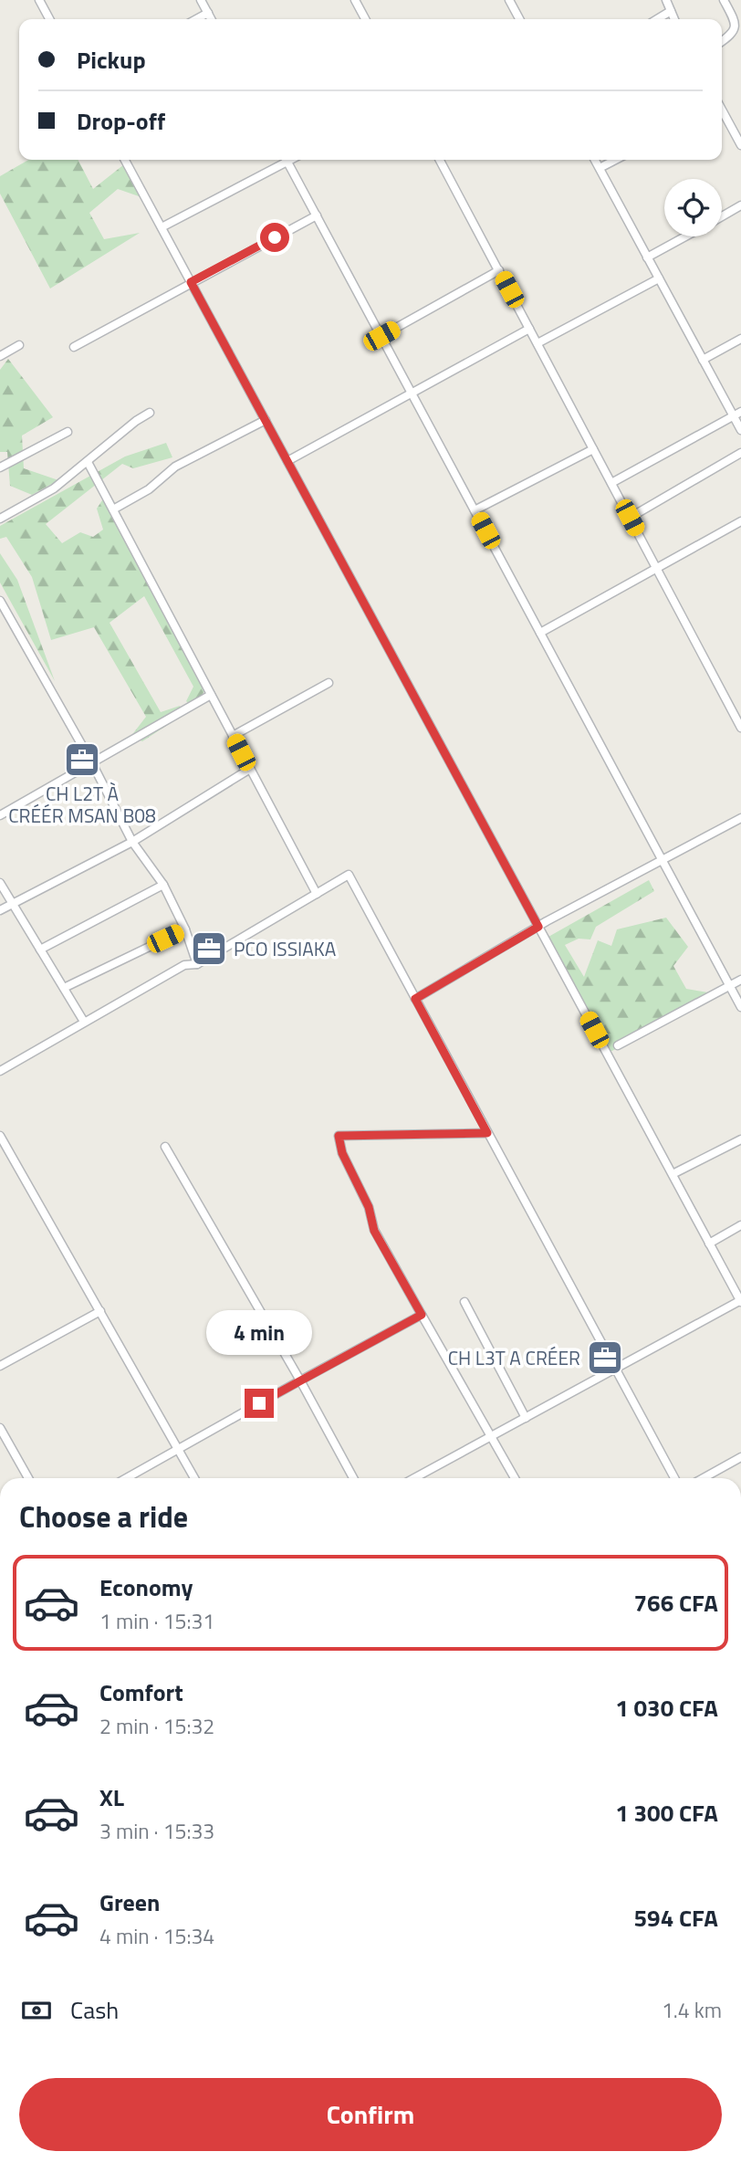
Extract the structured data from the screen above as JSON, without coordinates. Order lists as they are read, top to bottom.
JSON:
{
  "places": {
    "office": ["CH L2T À CRÉÉR MSAN B08", "PCO ISSIAKA", "CH L3T A CRÉER"]
  },
  "page": {
    "banner": ["Pickup", "Drop-off"],
    "bubble": "4 min",
    "heading": "Choose a ride",
    "list": [
      {
        "name": "Economy",
        "note": "1 min · 15:31",
        "value": "766 CFA"
      },
      {
        "name": "Comfort",
        "note": "2 min · 15:32",
        "value": "1 030 CFA"
      },
      {
        "name": "XL",
        "note": "3 min · 15:33",
        "value": "1 300 CFA"
      },
      {
        "name": "Green",
        "note": "4 min · 15:34",
        "value": "594 CFA"
      }
    ],
    "pay": ["Cash", "1.4 km"],
    "buttons": "Confirm"
  }
}
